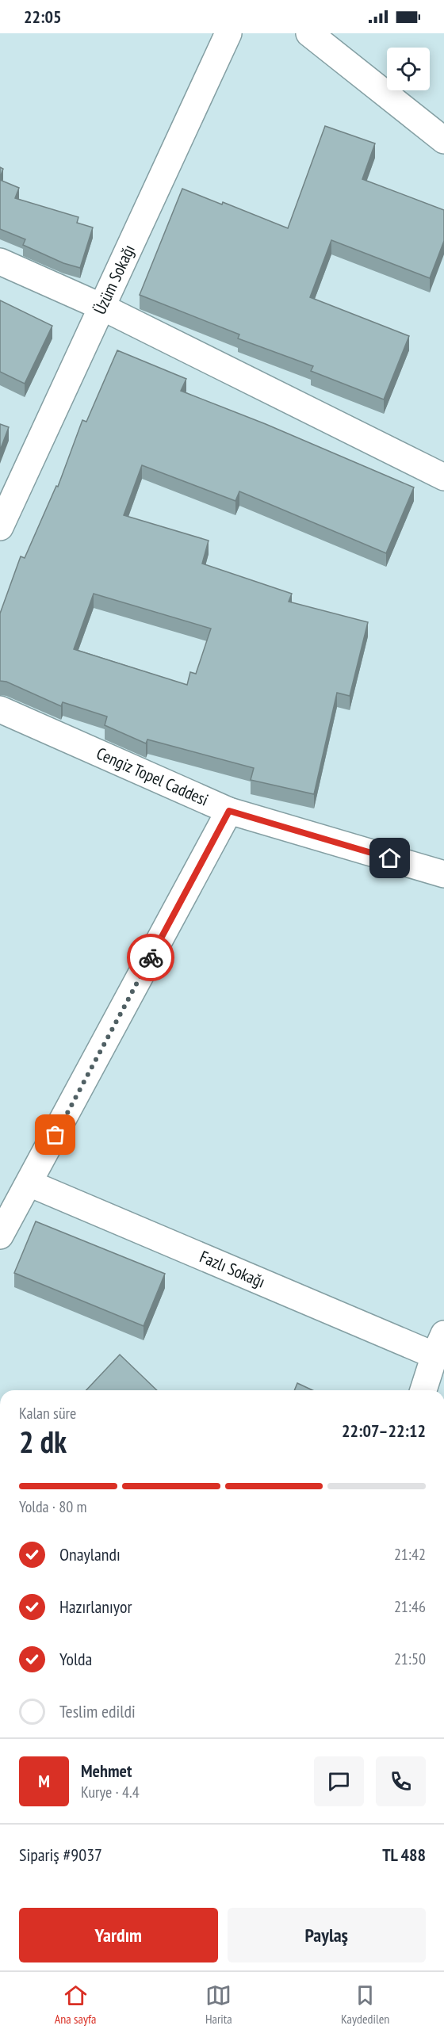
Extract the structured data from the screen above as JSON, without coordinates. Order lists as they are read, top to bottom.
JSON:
{
  "streets": {
    "street": ["Üzüm Sokağı", "Cengiz Topel Caddesi", "Fazlı Sokağı"]
  },
  "page": {
    "status": "22:05",
    "heading": ["2 dk", "Kalan süre", "22:07–22:12"],
    "panel": [
      "Mehmet",
      "Kurye · 4.4",
      "Sipariş #9037",
      "TL 488"
    ],
    "bar": "Yolda · 80 m",
    "list": [
      ["Onaylandı", "21:42"],
      ["Hazırlanıyor", "21:46"],
      ["Yolda", "21:50"],
      "Teslim edildi"
    ],
    "round": "M",
    "buttons": ["Yardım", "Paylaş"],
    "tabs": ["Ana sayfa", "Harita", "Kaydedilen"]
  }
}
